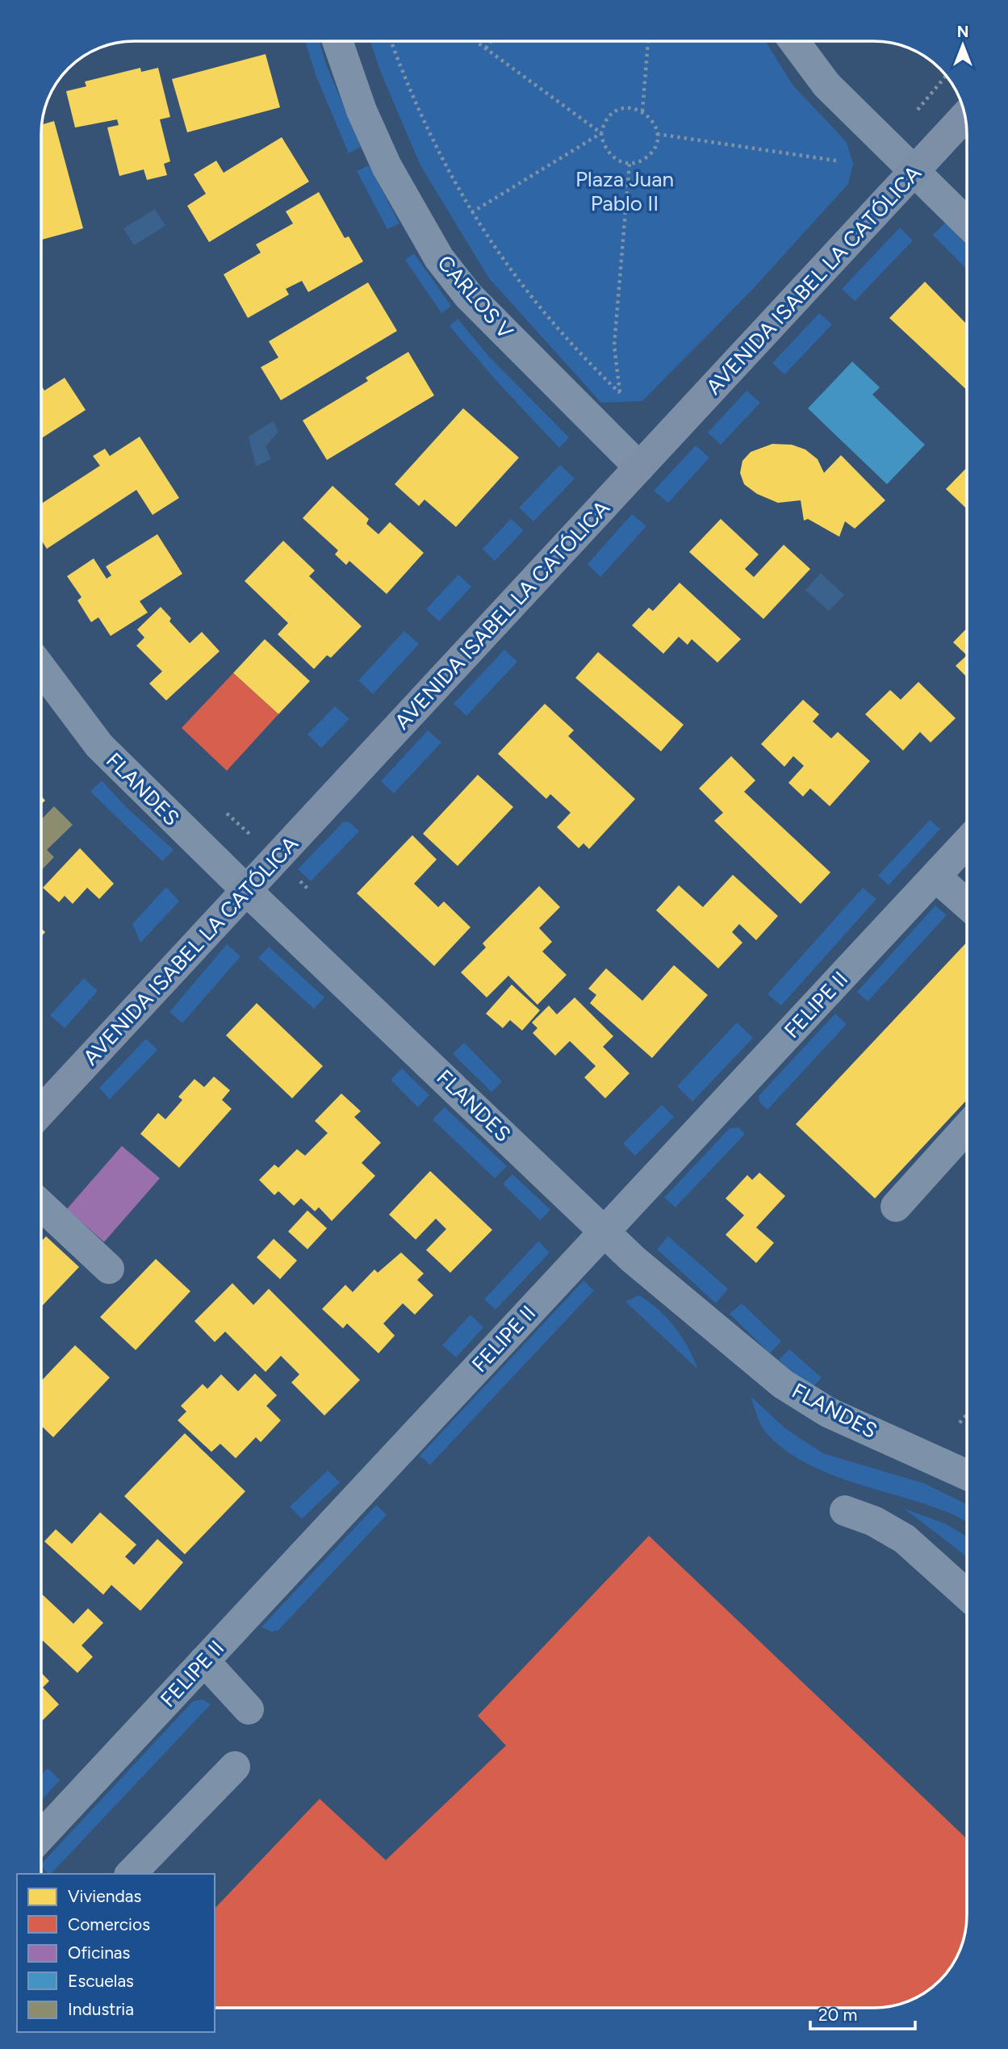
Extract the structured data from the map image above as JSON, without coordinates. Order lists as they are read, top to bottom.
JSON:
{
  "streets": {
    "main road": ["AVENIDA ISABEL LA CATÓLICA"],
    "street": ["CARLOS V", "FLANDES", "FELIPE II"]
  },
  "crossings": [
    ["AVENIDA ISABEL LA CATÓLICA", "CARLOS V"],
    ["AVENIDA ISABEL LA CATÓLICA", "FLANDES"],
    ["FLANDES", "FELIPE II"]
  ],
  "parks": ["Plaza Juan Pablo II"],
  "legend": [
    "Viviendas",
    "Comercios",
    "Oficinas",
    "Escuelas",
    "Industria"
  ],
  "scale_bar": "20 m",
  "north": "top"
}
